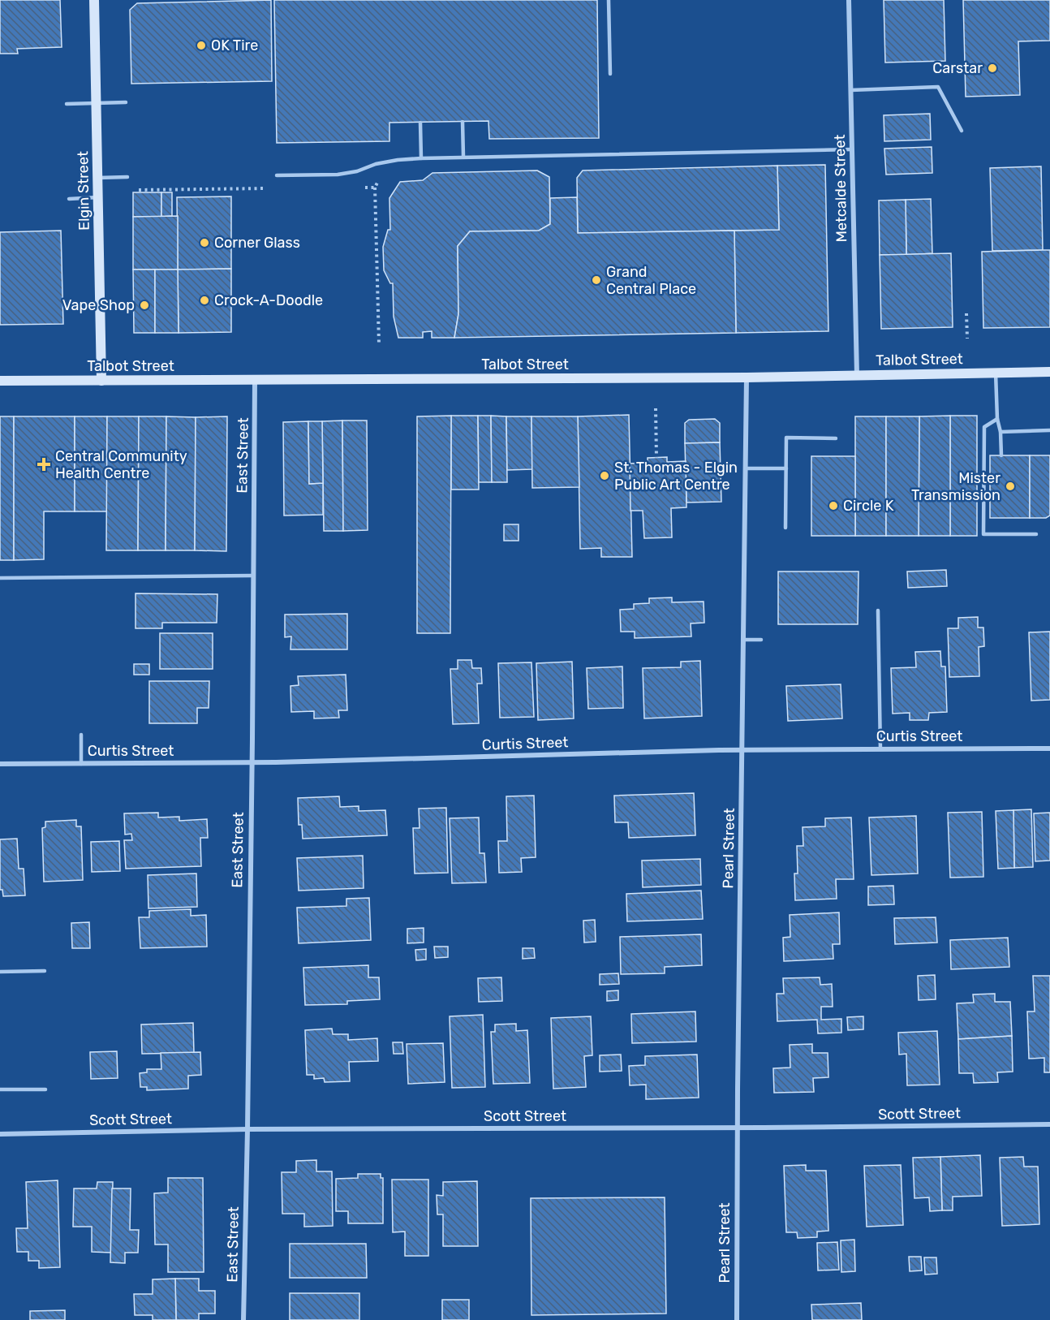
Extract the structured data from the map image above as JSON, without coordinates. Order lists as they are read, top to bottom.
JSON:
{
  "streets": {
    "main road": ["Elgin Street", "Talbot Street"],
    "street": [
      "Metcalde Street",
      "East Street",
      "Curtis Street",
      "Pearl Street",
      "Scott Street"
    ]
  },
  "crossings": [
    ["Metcalde Street", "Talbot Street"],
    ["Elgin Street", "Talbot Street"],
    ["Talbot Street", "East Street"],
    ["Talbot Street", "Pearl Street"],
    ["East Street", "Curtis Street"],
    ["East Street", "Scott Street"],
    ["Curtis Street", "Pearl Street"],
    ["Pearl Street", "Scott Street"]
  ],
  "places": {
    "other": [
      "OK Tire",
      "Carstar",
      "Corner Glass",
      "Grand Central Place",
      "Crock-A-Doodle",
      "Vape Shop",
      "St. Thomas - Elgin Public Art Centre",
      "Mister Transmission",
      "Circle K"
    ],
    "health": ["Central Community Health Centre"]
  }
}
